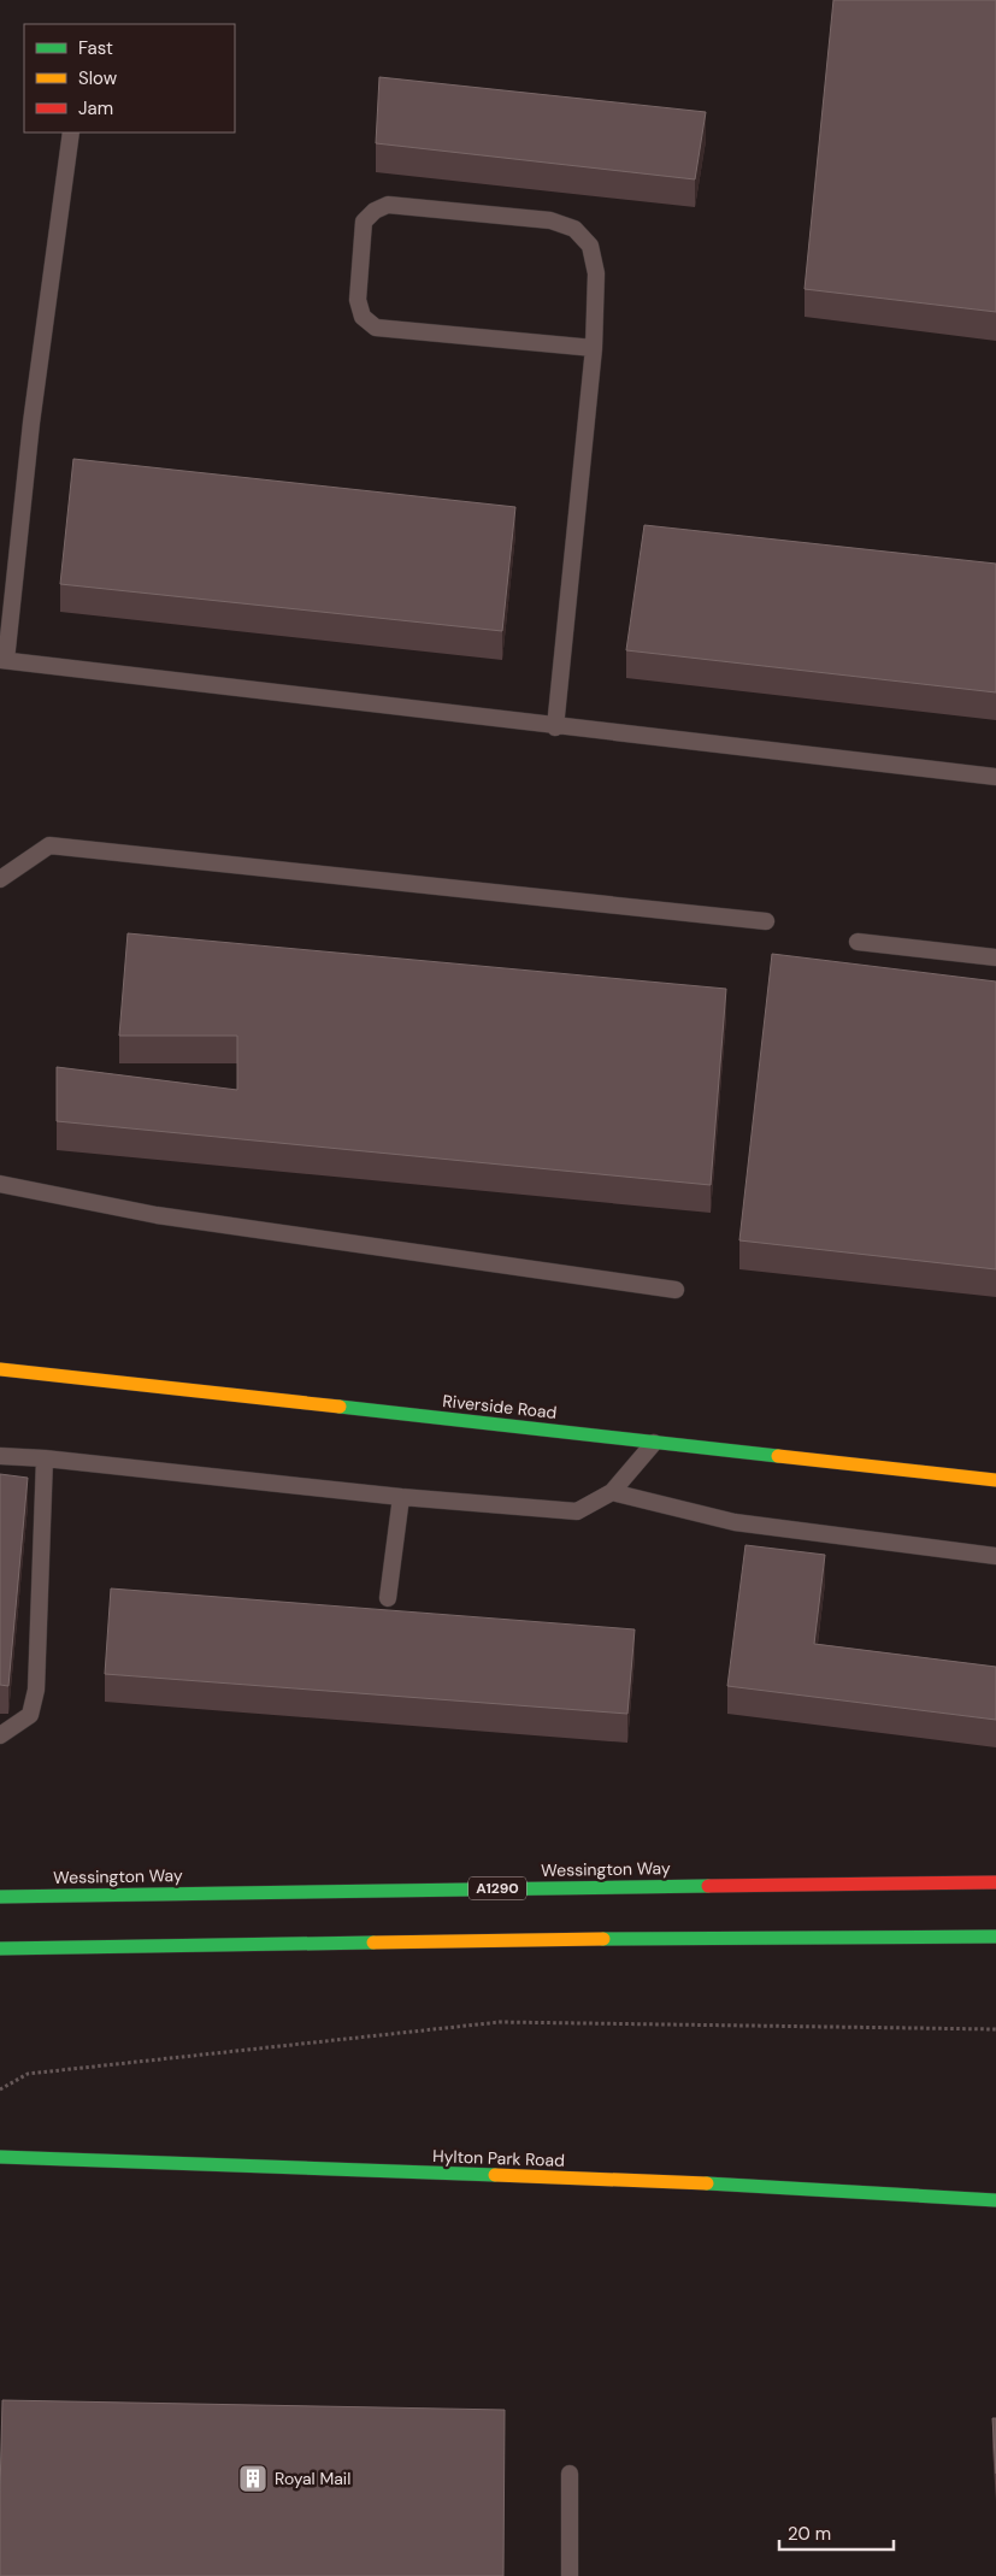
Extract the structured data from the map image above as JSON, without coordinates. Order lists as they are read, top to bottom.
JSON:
{
  "streets": {
    "street": [
      "Riverside Road",
      "Wessington Way",
      "A1290",
      "Hylton Park Road"
    ]
  },
  "places": {
    "building": ["Royal Mail"]
  },
  "legend": ["Fast", "Slow", "Jam"],
  "scale_bar": "20 m"
}
